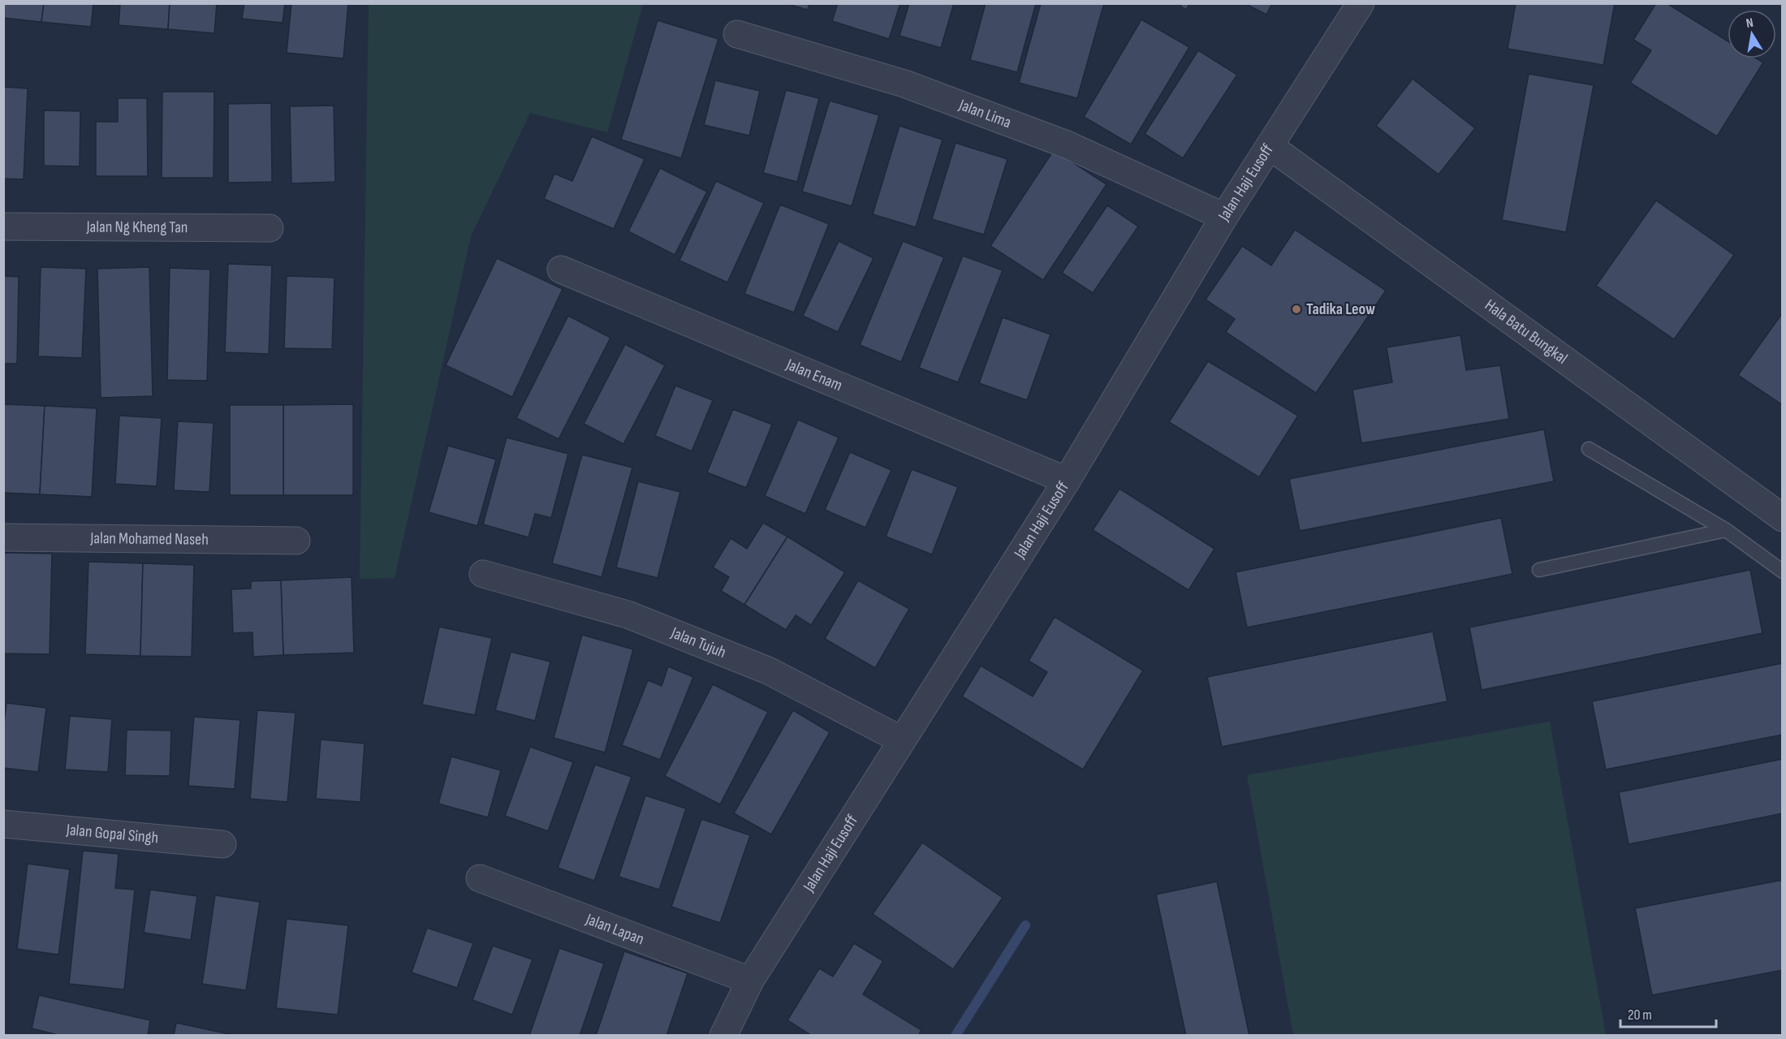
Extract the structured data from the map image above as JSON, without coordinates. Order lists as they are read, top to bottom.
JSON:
{
  "streets": {
    "street": [
      "Jalan Lima",
      "Jalan Haji Eusoff",
      "Jalan Ng Kheng Tan",
      "Hala Batu Bungkal",
      "Jalan Enam",
      "Jalan Mohamed Naseh",
      "Jalan Tujuh",
      "Jalan Gopal Singh",
      "Jalan Lapan"
    ]
  },
  "crossings": [
    ["Jalan Lima", "Jalan Haji Eusoff"],
    ["Jalan Haji Eusoff", "Hala Batu Bungkal"],
    ["Jalan Haji Eusoff", "Jalan Enam"],
    ["Jalan Haji Eusoff", "Jalan Tujuh"],
    ["Jalan Haji Eusoff", "Jalan Lapan"]
  ],
  "places": ["Tadika Leow"],
  "scale_bar": "20 m",
  "north": "top"
}
